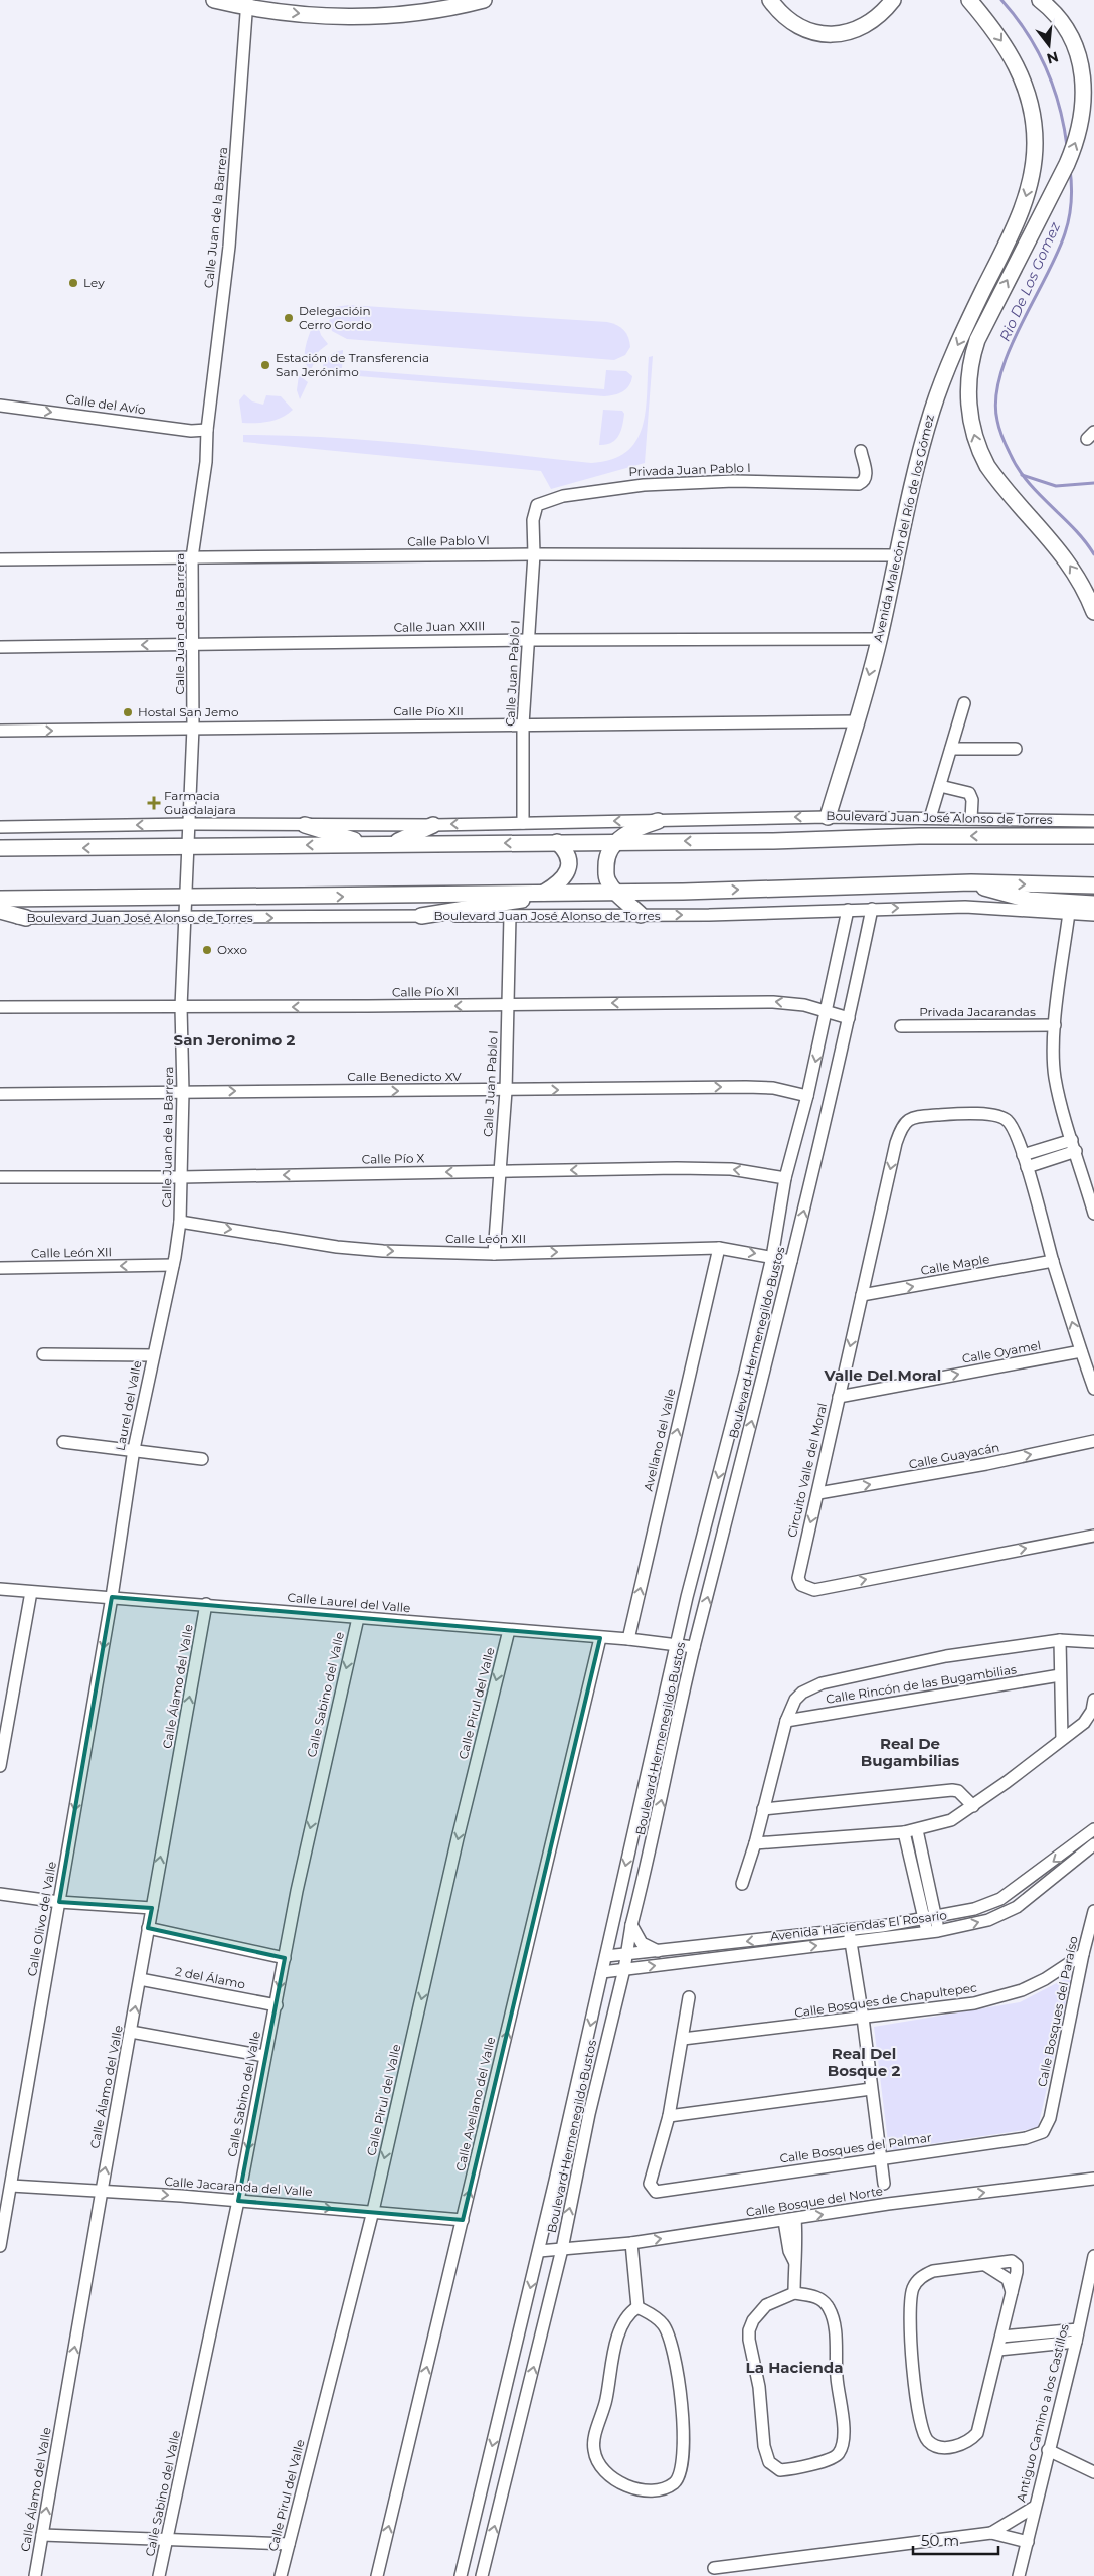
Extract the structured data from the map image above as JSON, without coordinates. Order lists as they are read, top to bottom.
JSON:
{
  "streets": {
    "main road": ["Avenida Malecón del Río de los Gómez", "Boulevard Juan José Alonso de Torres"],
    "street": [
      "Calle Juan de la Barrera",
      "Calle del Avío",
      "Privada Juan Pablo I",
      "Calle Pablo VI",
      "Calle Juan XXIII",
      "Calle Juan Pablo I",
      "Calle Pío XII",
      "Calle Pío XI",
      "Privada Jacarandas",
      "Calle Benedicto XV",
      "Calle Pío X",
      "Calle León XII",
      "Calle Maple",
      "Boulevard Hermenegildo Bustos",
      "Calle Oyamel",
      "Laurel del Valle",
      "Avellano del Valle",
      "Calle Guayacán",
      "Circuito Valle del Moral",
      "Calle Laurel del Valle",
      "Calle Rincón de las Bugambilias",
      "Calle Álamo del Valle",
      "Calle Sabino del Valle",
      "Calle Pirul del Valle",
      "Calle Olivo del Valle",
      "Avenida Haciendas El Rosario",
      "2 del Álamo",
      "Calle Bosques de Chapultepec",
      "Calle Bosques del Paraíso",
      "Calle Avellano del Valle",
      "Calle Bosques del Palmar",
      "Calle Jacaranda del Valle",
      "Calle Bosque del Norte",
      "Antiguo Camino a los Castillos"
    ]
  },
  "crossings": [
    ["Calle Juan de la Barrera", "Calle del Avío"],
    ["Calle Juan de la Barrera", "Calle Pablo VI"],
    ["Calle Juan de la Barrera", "Calle Juan XXIII"],
    ["Calle Juan de la Barrera", "Calle Pío XII"],
    ["Calle Juan de la Barrera", "Boulevard Juan José Alonso de Torres"],
    ["Calle Juan de la Barrera", "Calle Pío XI"],
    ["Calle Juan de la Barrera", "Calle Benedicto XV"],
    ["Calle Juan de la Barrera", "Calle Pío X"],
    ["Calle Juan de la Barrera", "Calle León XII"],
    ["Calle Juan de la Barrera", "Laurel del Valle"],
    ["Privada Juan Pablo I", "Calle Pablo VI"],
    ["Privada Juan Pablo I", "Calle Juan Pablo I"],
    ["Avenida Malecón del Río de los Gómez", "Calle Pablo VI"],
    ["Avenida Malecón del Río de los Gómez", "Calle Juan XXIII"],
    ["Avenida Malecón del Río de los Gómez", "Calle Pío XII"],
    ["Avenida Malecón del Río de los Gómez", "Boulevard Juan José Alonso de Torres"],
    ["Calle Pablo VI", "Calle Juan Pablo I"],
    ["Calle Juan XXIII", "Calle Juan Pablo I"],
    ["Calle Juan Pablo I", "Calle Pío XII"],
    ["Calle Juan Pablo I", "Boulevard Juan José Alonso de Torres"],
    ["Calle Juan Pablo I", "Calle Pío XI"],
    ["Calle Juan Pablo I", "Calle Benedicto XV"],
    ["Calle Juan Pablo I", "Calle Pío X"],
    ["Calle Juan Pablo I", "Calle León XII"],
    ["Boulevard Juan José Alonso de Torres", "Boulevard Hermenegildo Bustos"],
    ["Calle Pío XI", "Boulevard Hermenegildo Bustos"],
    ["Calle Benedicto XV", "Boulevard Hermenegildo Bustos"],
    ["Calle Pío X", "Boulevard Hermenegildo Bustos"],
    ["Calle León XII", "Boulevard Hermenegildo Bustos"],
    ["Calle León XII", "Laurel del Valle"],
    ["Calle León XII", "Avellano del Valle"],
    ["Calle Maple", "Circuito Valle del Moral"],
    ["Boulevard Hermenegildo Bustos", "Calle Laurel del Valle"],
    ["Boulevard Hermenegildo Bustos", "Avenida Haciendas El Rosario"],
    ["Boulevard Hermenegildo Bustos", "Calle Bosque del Norte"],
    ["Calle Oyamel", "Circuito Valle del Moral"],
    ["Laurel del Valle", "Calle Laurel del Valle"],
    ["Laurel del Valle", "Calle Olivo del Valle"],
    ["Avellano del Valle", "Calle Laurel del Valle"],
    ["Calle Guayacán", "Circuito Valle del Moral"],
    ["Calle Laurel del Valle", "Calle Álamo del Valle"],
    ["Calle Laurel del Valle", "Calle Sabino del Valle"],
    ["Calle Laurel del Valle", "Calle Pirul del Valle"],
    ["Calle Laurel del Valle", "Calle Olivo del Valle"],
    ["Calle Laurel del Valle", "Calle Avellano del Valle"],
    ["Calle Álamo del Valle", "2 del Álamo"],
    ["Calle Álamo del Valle", "Calle Jacaranda del Valle"],
    ["Calle Sabino del Valle", "2 del Álamo"],
    ["Calle Sabino del Valle", "Calle Jacaranda del Valle"],
    ["Calle Pirul del Valle", "Calle Jacaranda del Valle"],
    ["Calle Olivo del Valle", "Calle Jacaranda del Valle"],
    ["Calle Bosques de Chapultepec", "Calle Bosques del Paraíso"],
    ["Calle Bosques del Paraíso", "Calle Bosques del Palmar"],
    ["Calle Avellano del Valle", "Calle Jacaranda del Valle"]
  ],
  "one_way": [
    "Calle del Avío",
    "Avenida Malecón del Río de los Gómez",
    "Calle Pío XI",
    "Calle Benedicto XV",
    "Calle Pío X",
    "Calle Maple",
    "Calle Oyamel",
    "Avellano del Valle",
    "Calle Guayacán",
    "Calle Álamo del Valle",
    "Calle Sabino del Valle",
    "Calle Pirul del Valle",
    "Calle Avellano del Valle",
    "Calle Jacaranda del Valle",
    "Calle Bosque del Norte"
  ],
  "districts": [
    "San Jeronimo 2",
    "Valle Del Moral",
    "Real De Bugambilias",
    "Real Del Bosque 2",
    "La Hacienda"
  ],
  "water": ["Rio De Los Gomez"],
  "places": {
    "other": [
      "Ley",
      "Delegacióin Cerro Gordo",
      "Estación de Transferencia San Jerónimo",
      "Hostal San Jemo",
      "Oxxo"
    ],
    "health": ["Farmacia Guadalajara"]
  },
  "scale_bar": "50 m",
  "north": "bottom"
}
